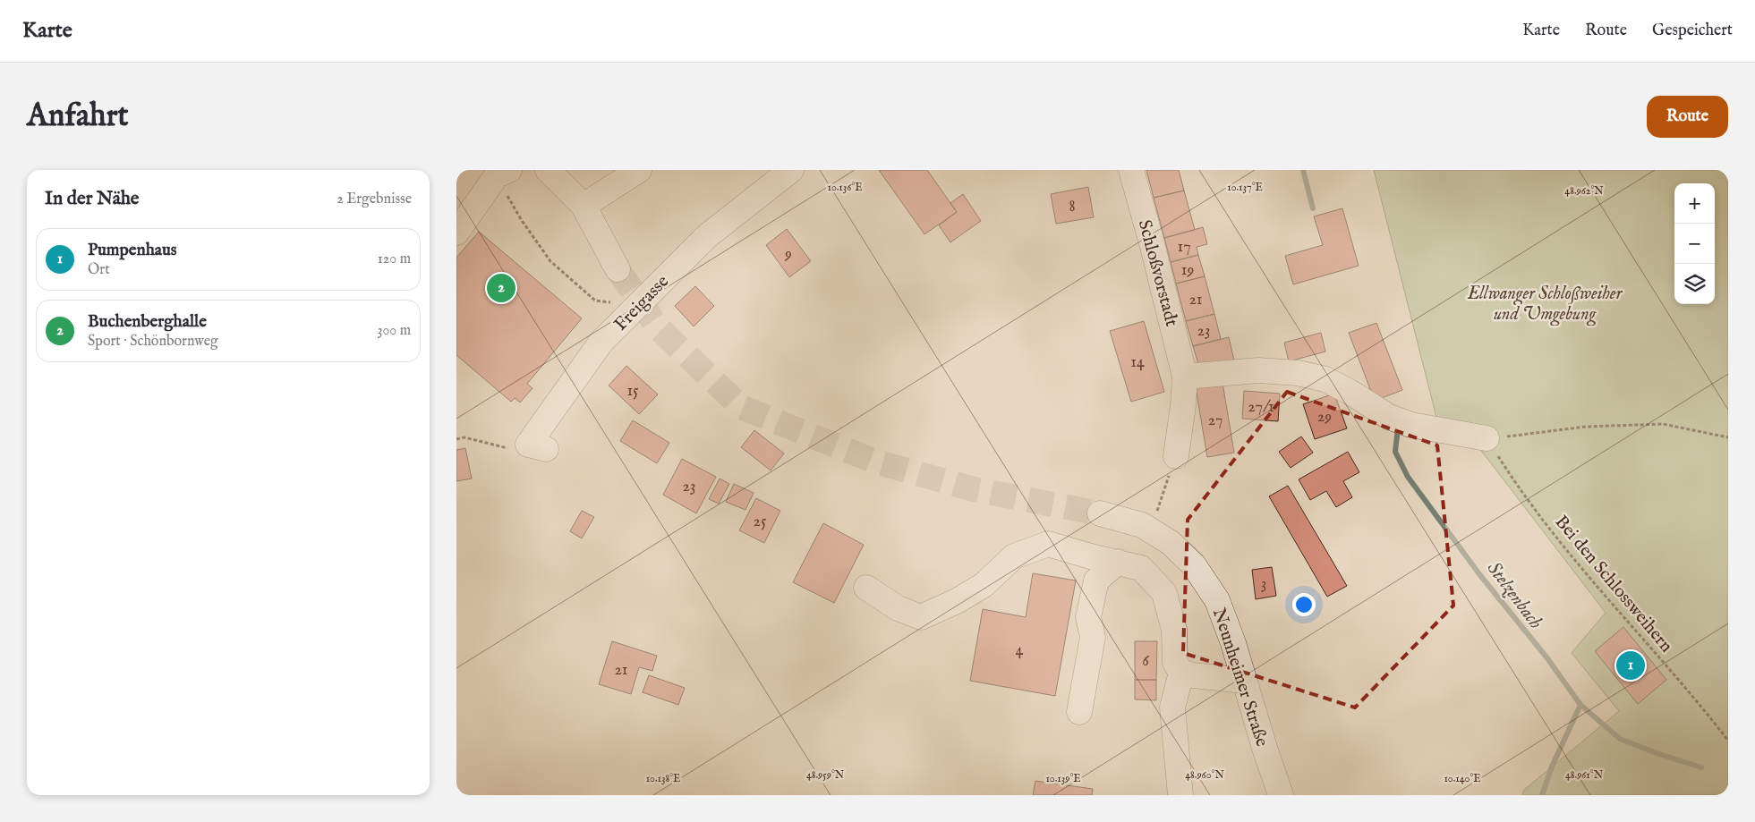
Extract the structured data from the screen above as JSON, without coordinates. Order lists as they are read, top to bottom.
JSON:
{
  "streets": {
    "street": ["Schloßvorstadt", "Freigasse", "Neunheimer Straße"],
    "path": ["Bei den Schlossweihern"]
  },
  "water": ["Stelzenbach"],
  "parks": ["Ellwanger Schloßweiher und Umgebung"],
  "house_numbers": [
    "8",
    "17",
    "9",
    "19",
    "21",
    "23",
    "14",
    "15",
    "27/1",
    "29",
    "27",
    "23",
    "25",
    "3",
    "4",
    "6",
    "21"
  ],
  "page": {
    "header": "Karte",
    "nav": ["Karte", "Route", "Gespeichert"],
    "buttons": "Route",
    "title": "Anfahrt",
    "heading": ["In der Nähe", "2 Ergebnisse"],
    "map_buttons": ["+", "−"],
    "list": [
      {
        "mark": "1",
        "name": "Pumpenhaus",
        "note": "Ort",
        "value": "120 m"
      },
      {
        "mark": "2",
        "name": "Buchenberghalle",
        "note": "Sport · Schönbornweg",
        "value": "300 m"
      }
    ],
    "pins": ["2", "1"]
  },
  "coordinates": [
    "10.136°E",
    "10.137°E",
    "48.962°N",
    "48.959°N",
    "48.960°N",
    "48.961°N",
    "10.138°E",
    "10.139°E",
    "10.140°E"
  ]
}
